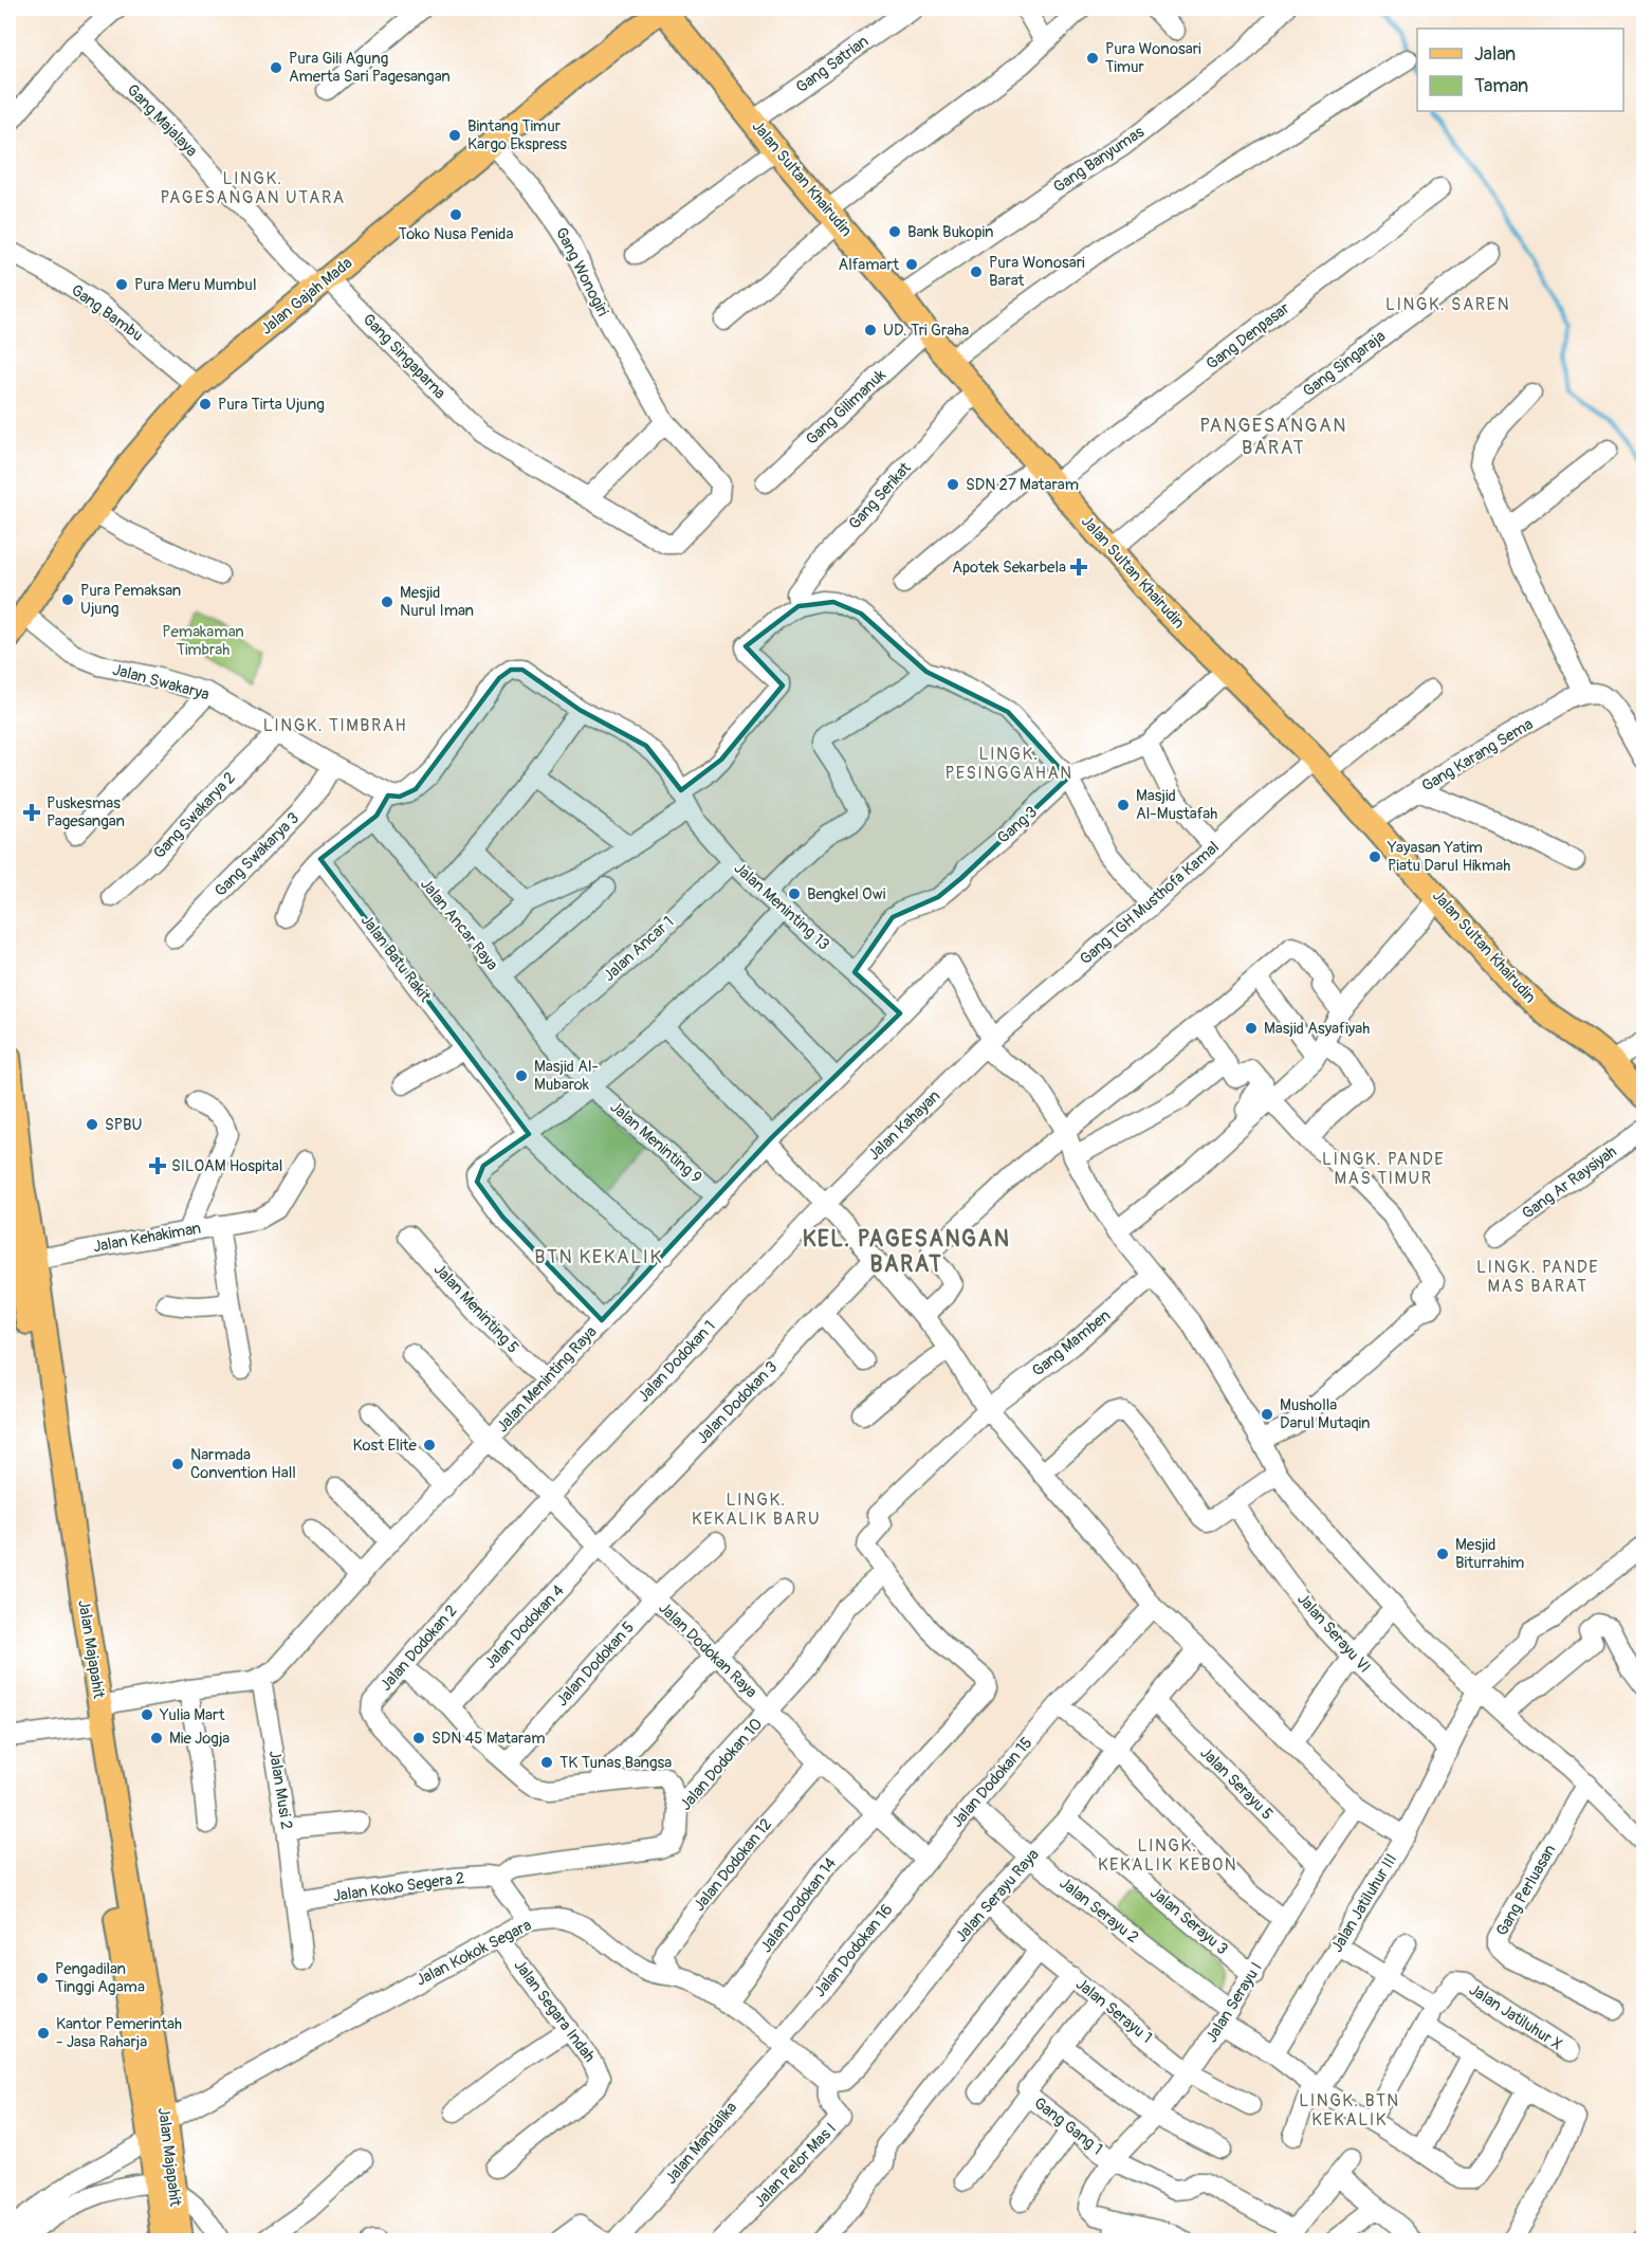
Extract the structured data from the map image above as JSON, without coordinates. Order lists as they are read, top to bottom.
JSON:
{
  "streets": {
    "main road": ["Jalan Sultan Khairudin", "Jalan Gajah Mada", "Jalan Majapahit"],
    "street": [
      "Gang Satrian",
      "Gang Majalaya",
      "Gang Banyumas",
      "Gang Wonogiri",
      "Gang Bambu",
      "Gang Denpasar",
      "Gang Singaparna",
      "Gang Singaraja",
      "Gang Gilimanuk",
      "Gang Serikat",
      "Jalan Swakarya",
      "Gang Karang Sema",
      "Gang Swakarya 2",
      "Gang 3",
      "Gang Swakarya 3",
      "Gang TGH Musthofa Kamal",
      "Jalan Meninting 13",
      "Jalan Ancar Raya",
      "Jalan Ancar 1",
      "Jalan Batu Rakit",
      "Jalan Kahayan",
      "Jalan Meninting 9",
      "Gang Ar Raysiyah",
      "Jalan Kehakiman",
      "Jalan Meninting 5",
      "Gang Mamben",
      "Jalan Dodokan 1",
      "Jalan Meninting Raya",
      "Jalan Dodokan 3",
      "Jalan Dodokan 4",
      "Jalan Serayu VI",
      "Jalan Dodokan 2",
      "Jalan Dodokan Raya",
      "Jalan Dodokan 5",
      "Jalan Dodokan 10",
      "Jalan Dodokan 15",
      "Jalan Serayu 5",
      "Jalan Musi 2",
      "Jalan Dodokan 12",
      "Jalan Koko Segera 2",
      "Gang Perluasan",
      "Jalan Serayu Raya",
      "Jalan Jatiluhur III",
      "Jalan Dodokan 14",
      "Jalan Serayu 2",
      "Jalan Serayu 3",
      "Jalan Dodokan 16",
      "Jalan Kokok Segara",
      "Jalan Serayu I",
      "Jalan Segara Indah",
      "Jalan Serayu 1",
      "Jalan Jatiluhur X",
      "Gang Gang 1",
      "Jalan Mandalika",
      "Jalan Pelor Mas I"
    ]
  },
  "crossings": [
    ["Gang Satrian", "Jalan Sultan Khairudin"],
    ["Gang Majalaya", "Jalan Gajah Mada"],
    ["Gang Majalaya", "Gang Singaparna"],
    ["Gang Banyumas", "Jalan Sultan Khairudin"],
    ["Jalan Sultan Khairudin", "Jalan Gajah Mada"],
    ["Jalan Sultan Khairudin", "Gang Denpasar"],
    ["Jalan Sultan Khairudin", "Gang Singaraja"],
    ["Jalan Sultan Khairudin", "Gang Gilimanuk"],
    ["Jalan Sultan Khairudin", "Gang Serikat"],
    ["Jalan Sultan Khairudin", "Gang Karang Sema"],
    ["Jalan Sultan Khairudin", "Gang 3"],
    ["Jalan Sultan Khairudin", "Gang TGH Musthofa Kamal"],
    ["Gang Wonogiri", "Jalan Gajah Mada"],
    ["Gang Wonogiri", "Gang Singaparna"],
    ["Jalan Gajah Mada", "Gang Bambu"],
    ["Jalan Gajah Mada", "Gang Singaparna"],
    ["Jalan Gajah Mada", "Jalan Swakarya"],
    ["Jalan Swakarya", "Gang Swakarya 2"],
    ["Jalan Swakarya", "Gang Swakarya 3"],
    ["Jalan Swakarya", "Jalan Meninting 13"],
    ["Gang 3", "Jalan Meninting 13"],
    ["Gang TGH Musthofa Kamal", "Jalan Kahayan"],
    ["Gang TGH Musthofa Kamal", "Jalan Meninting Raya"],
    ["Jalan Meninting 13", "Jalan Ancar 1"],
    ["Jalan Meninting 13", "Jalan Meninting Raya"],
    ["Jalan Ancar Raya", "Jalan Ancar 1"],
    ["Jalan Ancar Raya", "Jalan Meninting 9"],
    ["Jalan Ancar 1", "Jalan Meninting 9"],
    ["Jalan Batu Rakit", "Jalan Meninting Raya"],
    ["Jalan Kahayan", "Jalan Dodokan 1"],
    ["Jalan Kahayan", "Jalan Meninting Raya"],
    ["Jalan Meninting 9", "Jalan Meninting Raya"],
    ["Jalan Kehakiman", "Jalan Majapahit"],
    ["Jalan Meninting 5", "Jalan Meninting Raya"],
    ["Gang Mamben", "Jalan Dodokan 10"],
    ["Gang Mamben", "Jalan Dodokan 14"],
    ["Jalan Dodokan 1", "Jalan Dodokan 2"],
    ["Jalan Dodokan 1", "Jalan Dodokan Raya"],
    ["Jalan Meninting Raya", "Jalan Majapahit"],
    ["Jalan Meninting Raya", "Jalan Dodokan Raya"],
    ["Jalan Meninting Raya", "Jalan Musi 2"],
    ["Jalan Dodokan 3", "Jalan Dodokan 4"],
    ["Jalan Dodokan 3", "Jalan Dodokan Raya"],
    ["Jalan Dodokan 4", "Jalan Dodokan Raya"],
    ["Jalan Serayu VI", "Jalan Jatiluhur III"],
    ["Jalan Majapahit", "Jalan Kokok Segara"],
    ["Jalan Dodokan Raya", "Jalan Dodokan 5"],
    ["Jalan Dodokan Raya", "Jalan Dodokan 10"],
    ["Jalan Dodokan Raya", "Jalan Dodokan 15"],
    ["Jalan Dodokan Raya", "Jalan Dodokan 12"],
    ["Jalan Dodokan Raya", "Jalan Dodokan 14"],
    ["Jalan Dodokan Raya", "Jalan Dodokan 16"],
    ["Jalan Dodokan 10", "Jalan Koko Segera 2"],
    ["Jalan Dodokan 10", "Jalan Dodokan 14"],
    ["Jalan Dodokan 15", "Jalan Serayu 2"],
    ["Jalan Dodokan 15", "Jalan Dodokan 16"],
    ["Jalan Serayu 5", "Jalan Serayu Raya"],
    ["Jalan Serayu 5", "Jalan Serayu I"],
    ["Jalan Musi 2", "Jalan Koko Segera 2"],
    ["Jalan Dodokan 12", "Jalan Kokok Segara"],
    ["Jalan Serayu Raya", "Jalan Serayu 2"],
    ["Jalan Serayu Raya", "Jalan Serayu 3"],
    ["Jalan Serayu Raya", "Jalan Serayu 1"],
    ["Jalan Serayu Raya", "Jalan Pelor Mas I"],
    ["Jalan Jatiluhur III", "Jalan Serayu 2"],
    ["Jalan Dodokan 14", "Jalan Kokok Segara"],
    ["Jalan Serayu 2", "Jalan Serayu I"],
    ["Jalan Serayu 3", "Jalan Serayu I"],
    ["Jalan Dodokan 16", "Jalan Kokok Segara"],
    ["Jalan Dodokan 16", "Jalan Mandalika"],
    ["Jalan Kokok Segara", "Jalan Segara Indah"],
    ["Jalan Kokok Segara", "Jalan Mandalika"],
    ["Jalan Serayu I", "Jalan Serayu 1"],
    ["Jalan Serayu I", "Gang Gang 1"],
    ["Jalan Serayu 1", "Gang Gang 1"]
  ],
  "districts": [
    "LINGK. PAGESANGAN UTARA",
    "LINGK. SAREN",
    "PANGESANGAN BARAT",
    "LINGK. TIMBRAH",
    "LINGK. PESINGGAHAN",
    "LINGK. PANDE MAS TIMUR",
    "KEL. PAGESANGAN BARAT",
    "BTN KEKALIK",
    "LINGK. PANDE MAS BARAT",
    "LINGK. KEKALIK BARU",
    "LINGK. KEKALIK KEBON",
    "LINGK. BTN KEKALIK"
  ],
  "parks": ["Pemakaman Timbrah"],
  "places": {
    "other": [
      "Pura Wonosari Timur",
      "Pura Gili Agung Amerta Sari Pagesangan",
      "Bintang Timur Kargo Ekspress",
      "Toko Nusa Penida",
      "Bank Bukopin",
      "Alfamart",
      "Pura Wonosari Barat",
      "Pura Meru Mumbul",
      "UD. Tri Graha",
      "Pura Tirta Ujung",
      "SDN 27 Mataram",
      "Pura Pemaksan Ujung",
      "Mesjid Nurul Iman",
      "Masjid Al-Mustafah",
      "Yayasan Yatim Piatu Darul Hikmah",
      "Bengkel Owi",
      "Masjid Asyafiyah",
      "Masjid Al- Mubarok",
      "SPBU",
      "Musholla Darul Mutaqin",
      "Kost Elite",
      "Narmada Convention Hall",
      "Mesjid Biturrahim",
      "Yulia Mart",
      "Mie Jogja",
      "SDN 45 Mataram",
      "TK Tunas Bangsa",
      "Pengadilan Tinggi Agama",
      "Kantor Pemerintah - Jasa Raharja"
    ],
    "health": ["Apotek Sekarbela", "Puskesmas Pagesangan", "SILOAM Hospital"]
  },
  "legend": ["Jalan", "Taman"]
}
